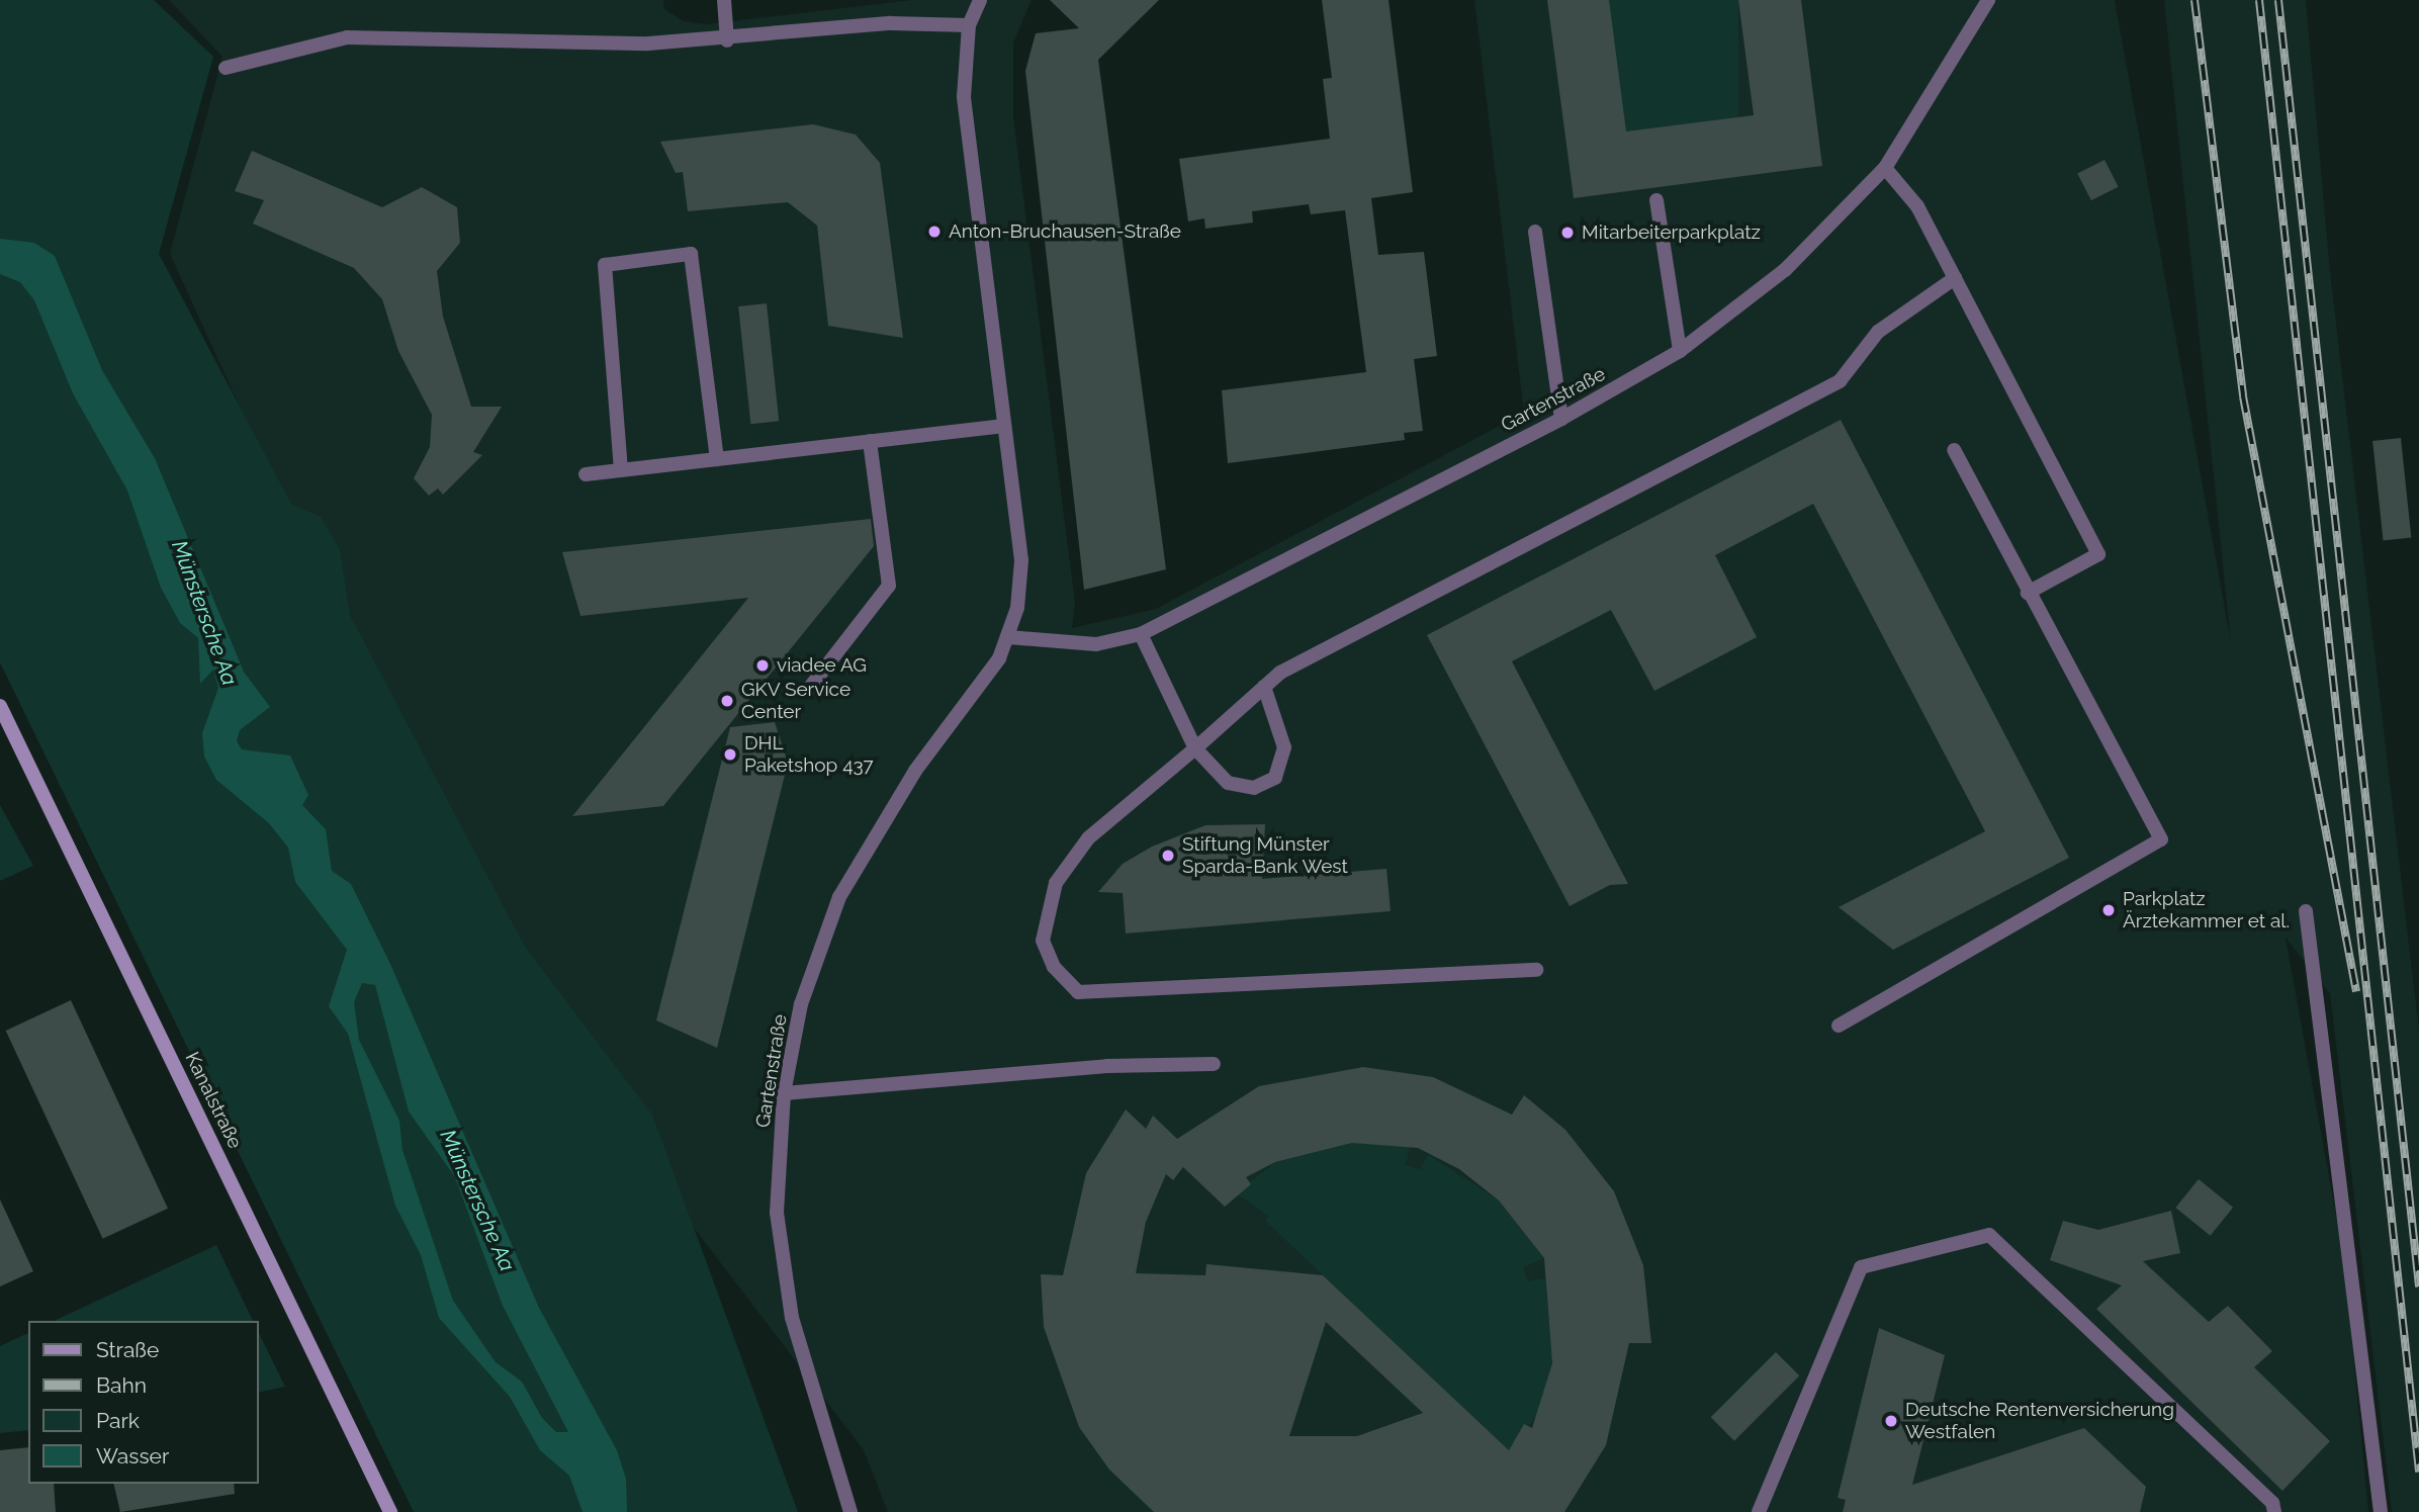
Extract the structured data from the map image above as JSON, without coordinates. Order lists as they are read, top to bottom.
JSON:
{
  "streets": {
    "main road": ["Kanalstraße"],
    "street": ["Gartenstraße"]
  },
  "water": ["Münstersche Aa"],
  "places": [
    "Anton-Bruchausen-Straße",
    "Mitarbeiterparkplatz",
    "viadee AG",
    "GKV Service Center",
    "DHL Paketshop 437",
    "Stiftung Münster Sparda-Bank West",
    "Parkplatz Ärztekammer et al.",
    "Deutsche Rentenversicherung Westfalen"
  ],
  "legend": [
    "Straße",
    "Bahn",
    "Park",
    "Wasser"
  ]
}
